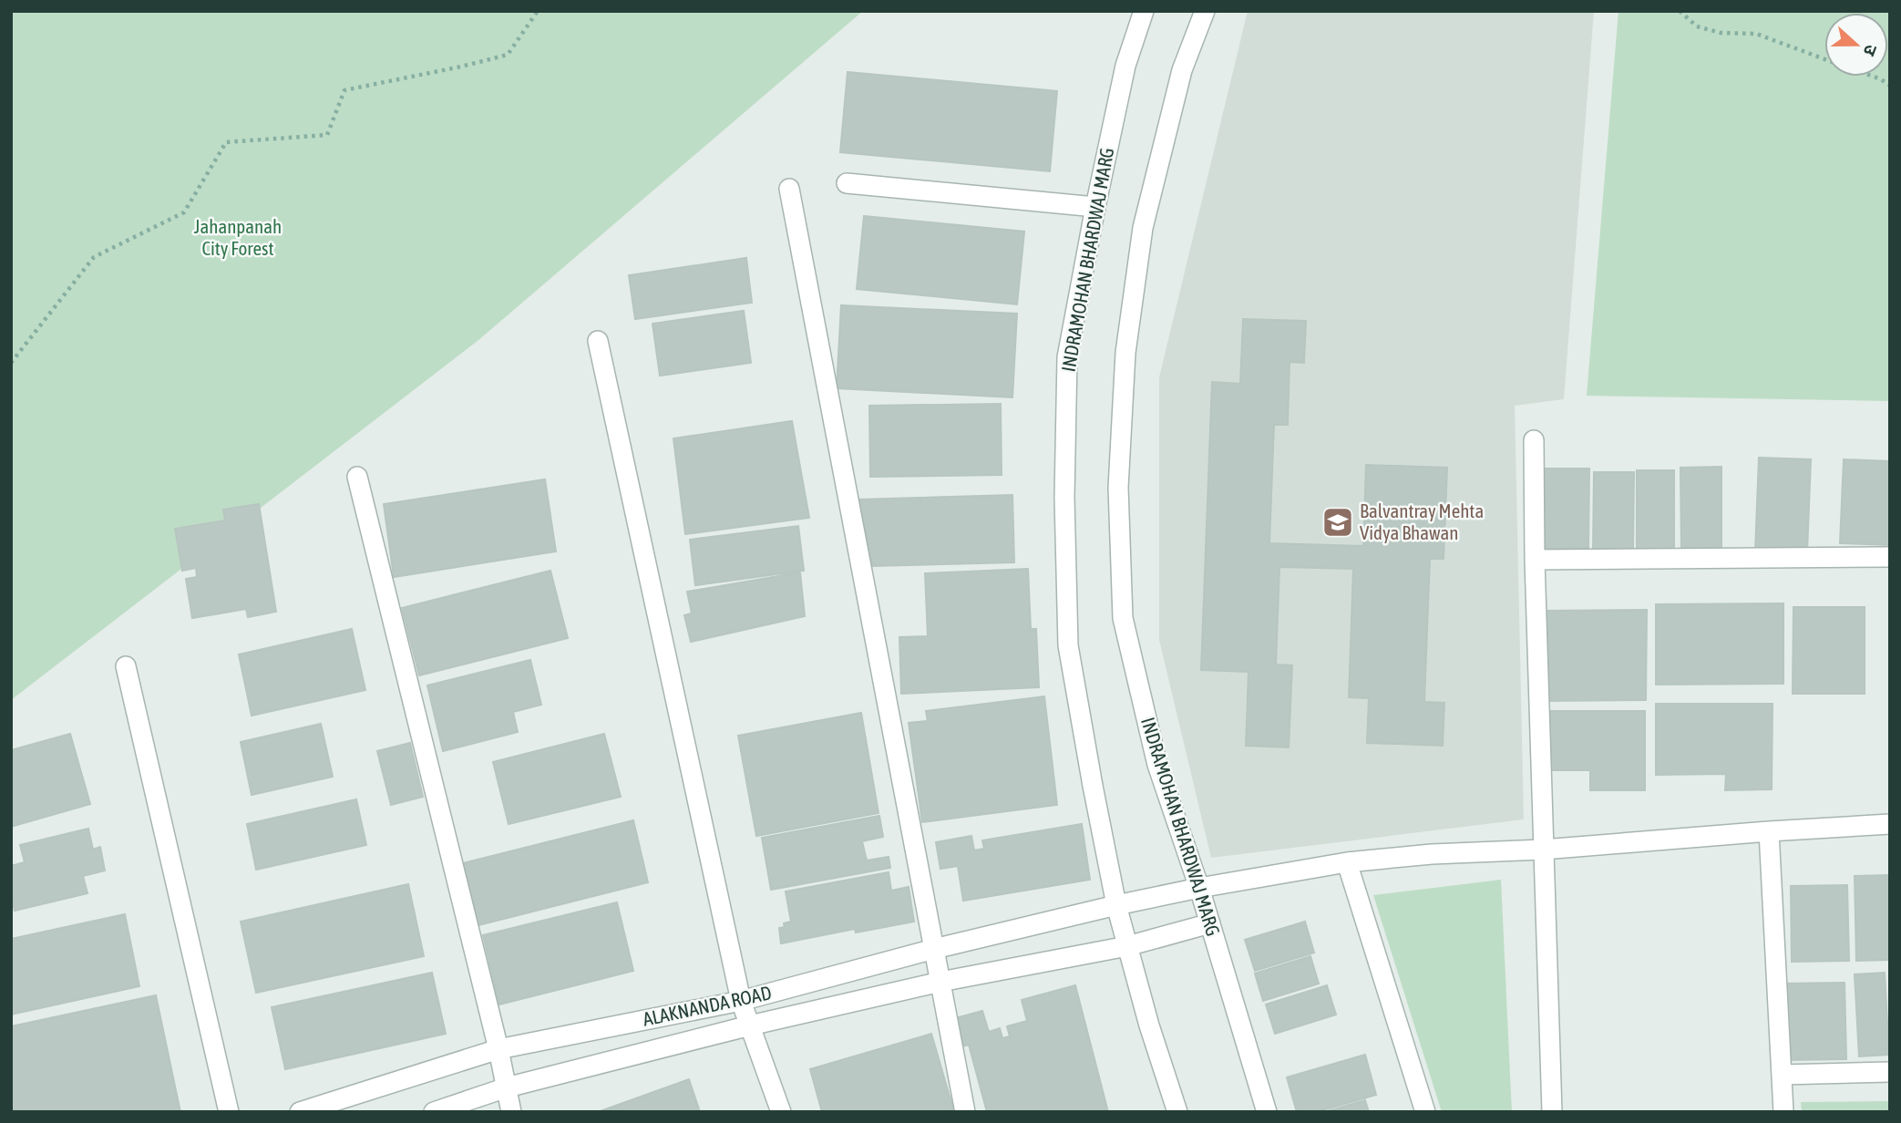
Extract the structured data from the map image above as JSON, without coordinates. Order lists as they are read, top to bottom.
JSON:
{
  "streets": {
    "street": ["INDRAMOHAN BHARDWAJ MARG", "ALAKNANDA ROAD"]
  },
  "crossings": [
    ["INDRAMOHAN BHARDWAJ MARG", "ALAKNANDA ROAD"]
  ],
  "parks": ["Jahanpanah City Forest"],
  "places": {
    "school or university": ["Balvantray Mehta Vidya Bhawan"]
  },
  "north": "right"
}
